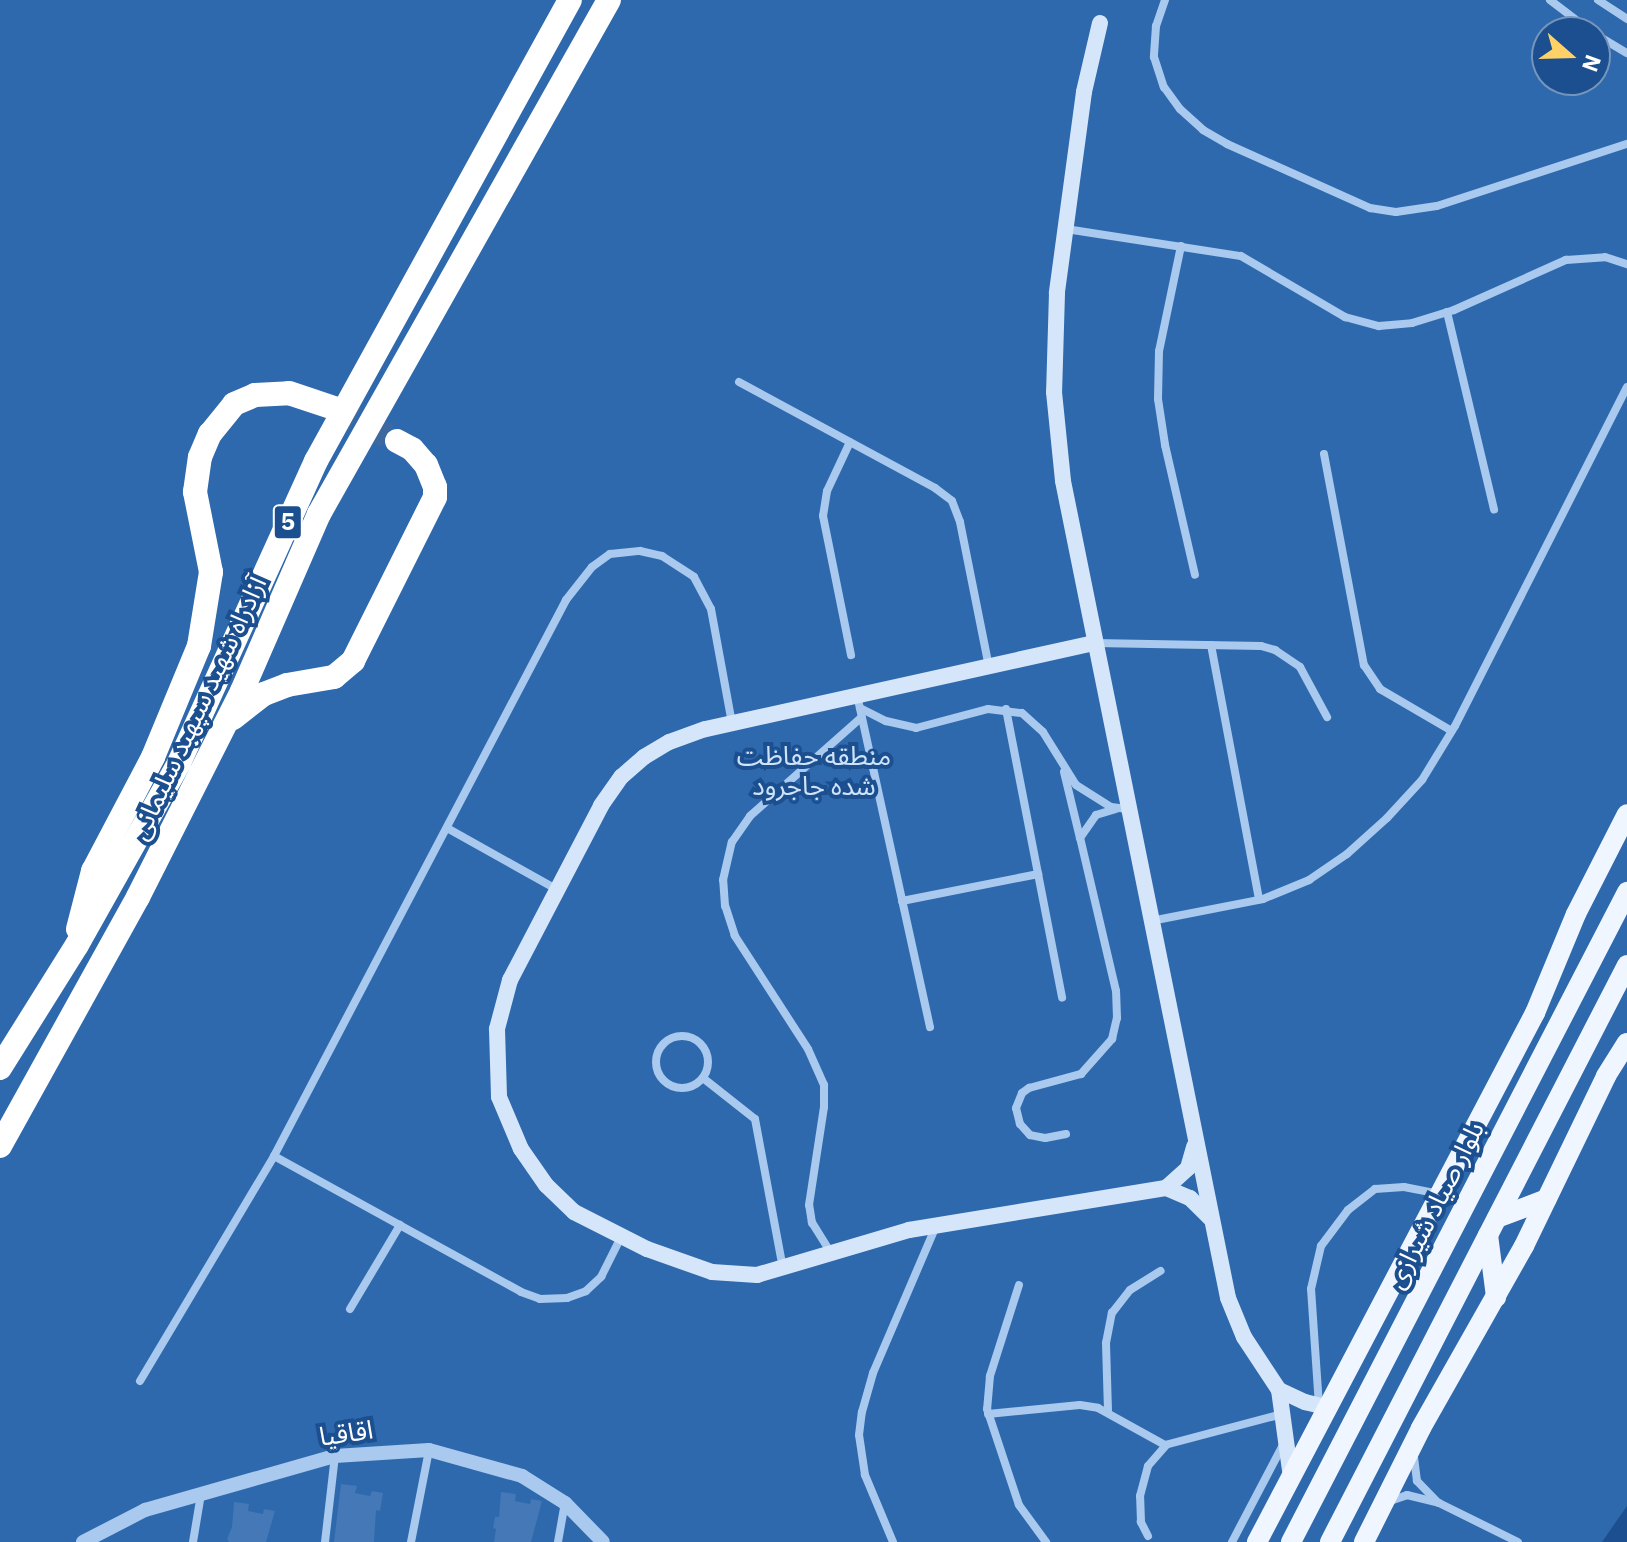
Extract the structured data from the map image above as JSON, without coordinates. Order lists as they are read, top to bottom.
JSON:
{
  "streets": {
    "highway": ["5", "آزادراه شهید سپهبد سلیمانی"],
    "main road": ["بلوار صیاد شیرازی"],
    "street": ["اقاقیا"]
  },
  "parks": ["منطقه حفاظت شده جاجرود"],
  "north": "right"
}
